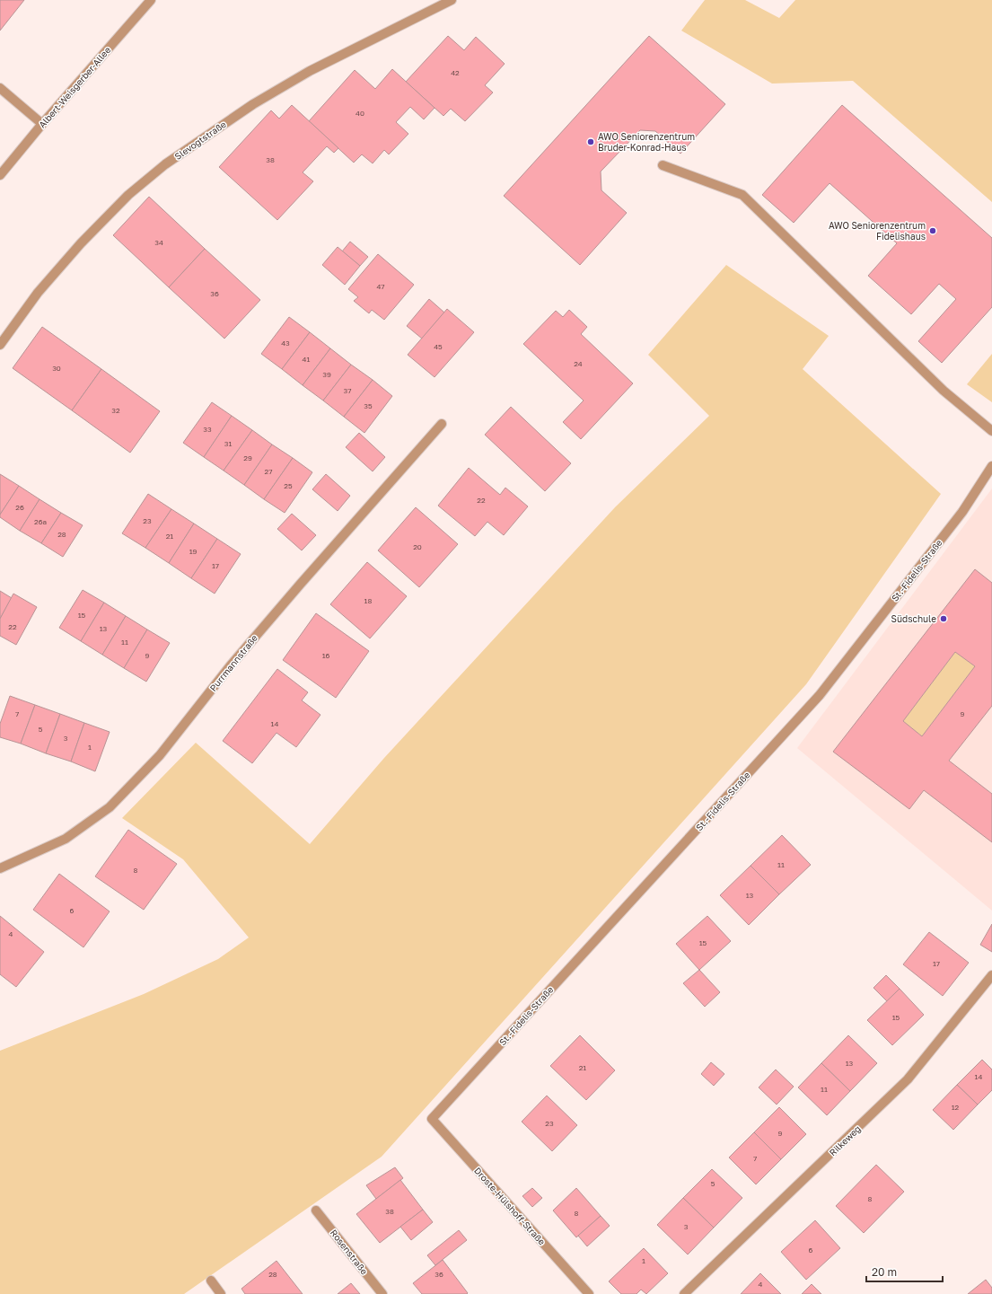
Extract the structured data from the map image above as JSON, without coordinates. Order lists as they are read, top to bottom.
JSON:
{
  "streets": {
    "street": [
      "Albert-Weisgerber-Allee",
      "Slevogtstraße",
      "St.-Fidelis-Straße",
      "Purrmannstraße",
      "Rilkeweg",
      "Droste-Hülshoff-Straße",
      "Rosenstraße"
    ]
  },
  "crossings": [
    ["St.-Fidelis-Straße", "Droste-Hülshoff-Straße"]
  ],
  "places": ["AWO Seniorenzentrum Bruder-Konrad-Haus", "AWO Seniorenzentrum Fidelishaus", "Südschule"],
  "house_numbers": [
    "42",
    "40",
    "38",
    "34",
    "47",
    "36",
    "43",
    "45",
    "41",
    "24",
    "30",
    "39",
    "37",
    "35",
    "32",
    "33",
    "31",
    "29",
    "27",
    "25",
    "22",
    "26",
    "23",
    "26a",
    "28",
    "21",
    "20",
    "19",
    "17",
    "18",
    "15",
    "22",
    "13",
    "11",
    "9",
    "16",
    "7",
    "9",
    "14",
    "5",
    "3",
    "1",
    "11",
    "8",
    "13",
    "6",
    "4",
    "15",
    "17",
    "15",
    "13",
    "21",
    "14",
    "11",
    "12",
    "23",
    "9",
    "7",
    "5",
    "8",
    "38",
    "8",
    "3",
    "6",
    "1",
    "28",
    "36",
    "4"
  ],
  "scale_bar": "20 m"
}
